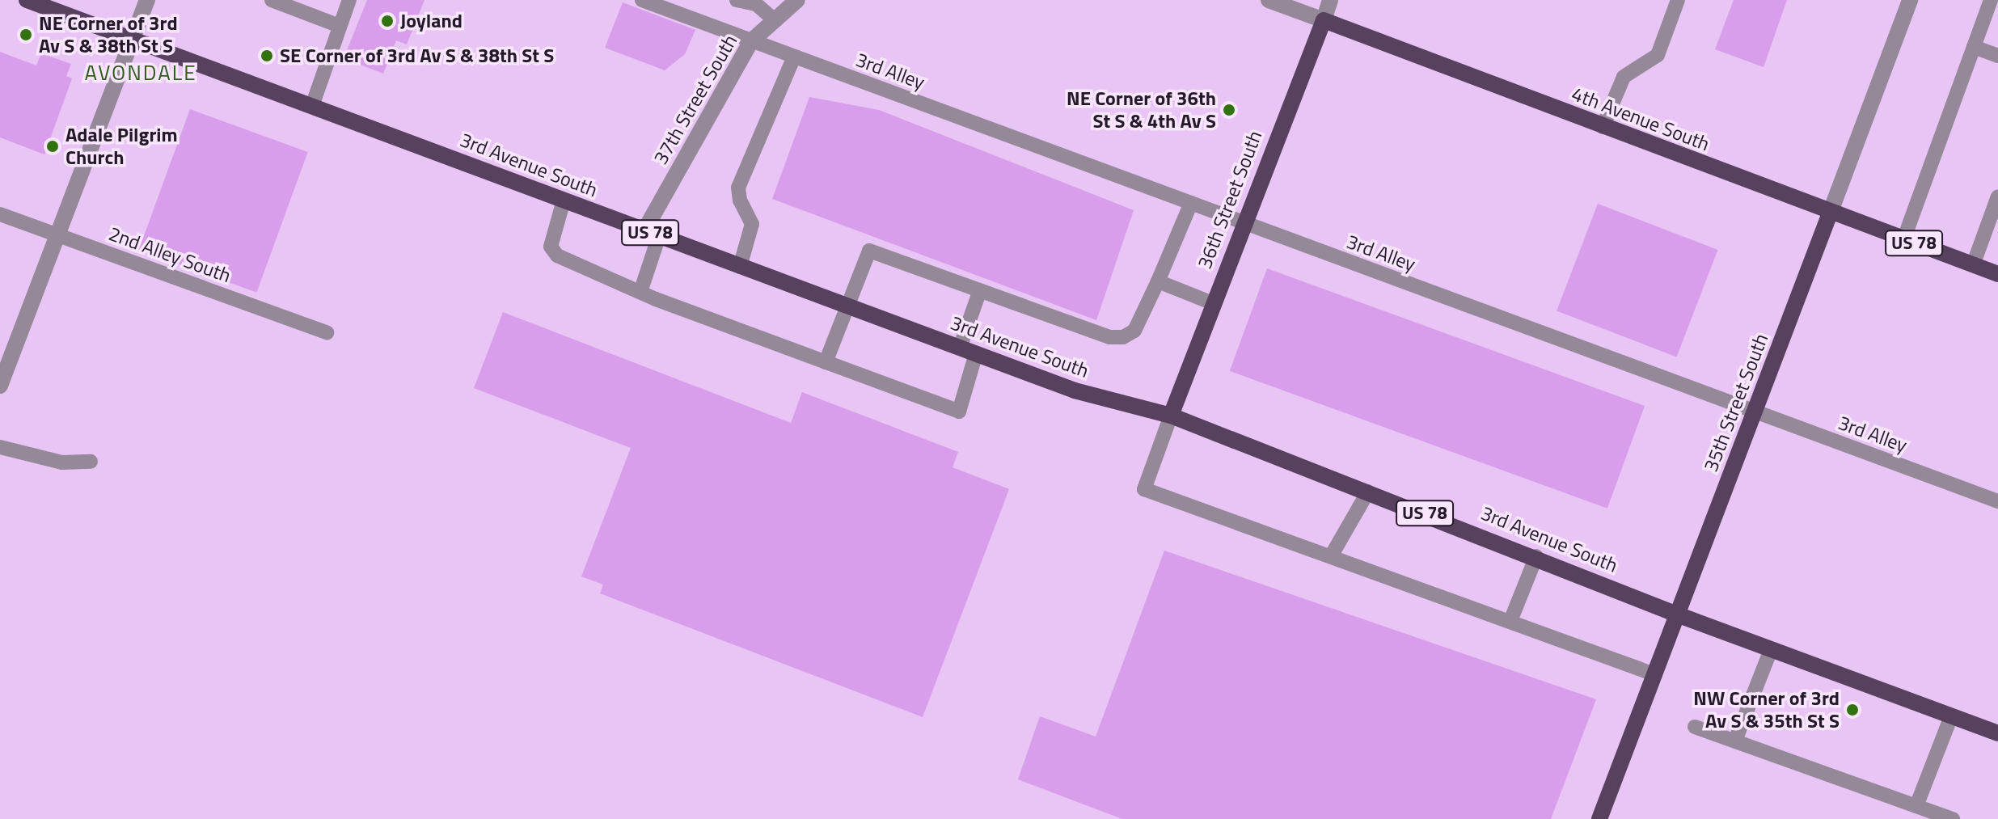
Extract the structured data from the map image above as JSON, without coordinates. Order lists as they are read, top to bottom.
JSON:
{
  "streets": {
    "main road": [
      "4th Avenue South",
      "3rd Avenue South",
      "36th Street South",
      "US 78",
      "35th Street South"
    ],
    "street": ["37th Street South"],
    "lane": ["3rd Alley", "2nd Alley South"]
  },
  "crossings": [
    ["3rd Alley", "37th Street South"],
    ["3rd Alley", "36th Street South"],
    ["3rd Alley", "35th Street South"],
    ["37th Street South", "3rd Avenue South"],
    ["4th Avenue South", "36th Street South"],
    ["4th Avenue South", "35th Street South"],
    ["3rd Avenue South", "36th Street South"],
    ["3rd Avenue South", "35th Street South"]
  ],
  "districts": ["AVONDALE"],
  "places": [
    "Joyland",
    "NE Corner of 3rd Av S & 38th St S",
    "SE Corner of 3rd Av S & 38th St S",
    "NE Corner of 36th St S & 4th Av S",
    "Adale Pilgrim Church",
    "NW Corner of 3rd Av S & 35th St S"
  ]
}
